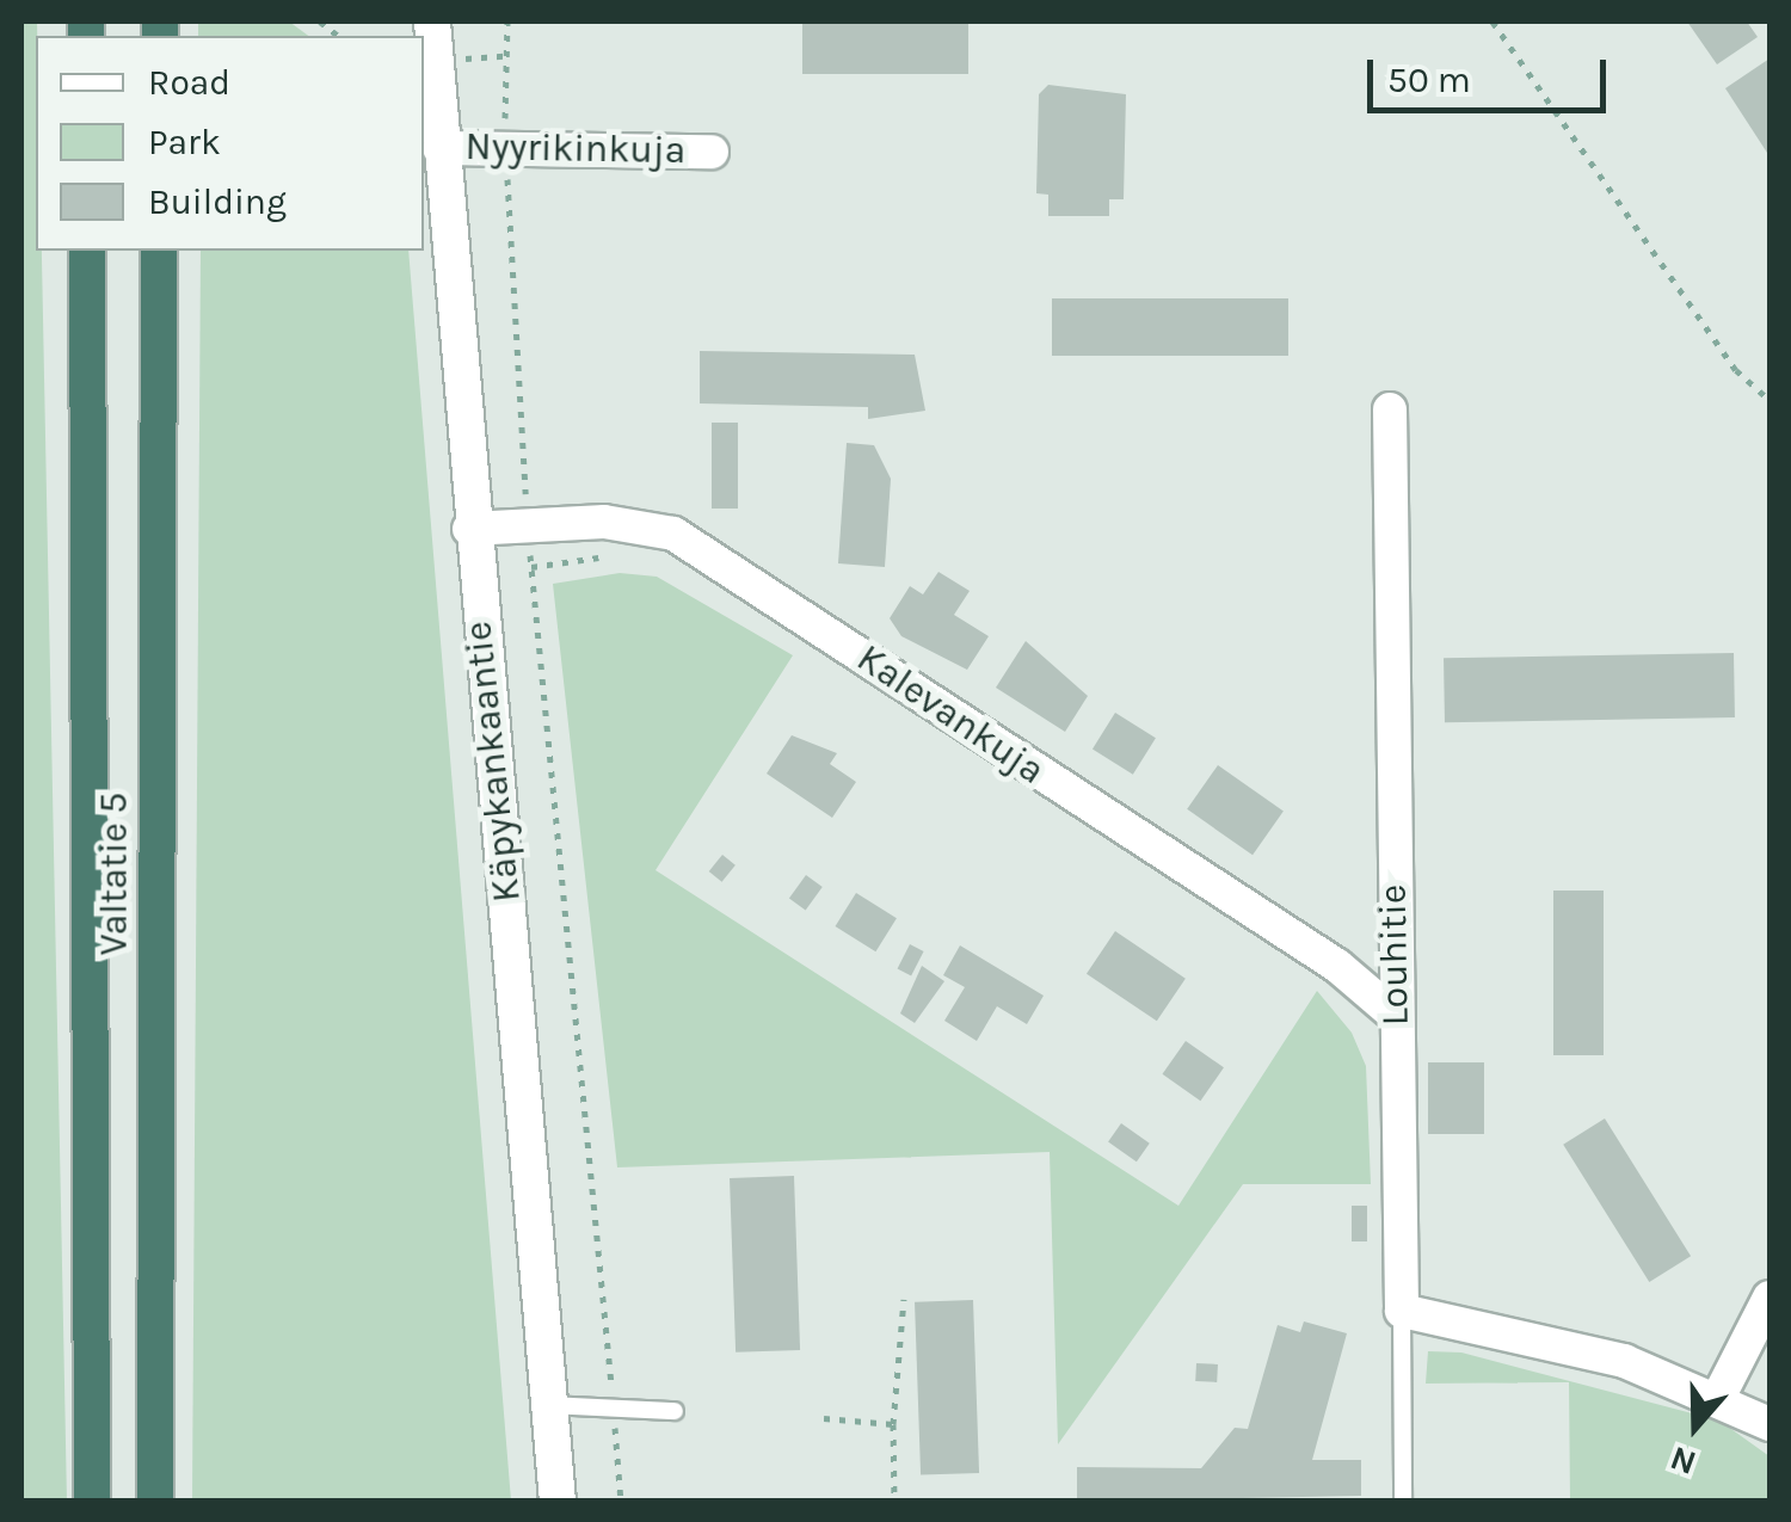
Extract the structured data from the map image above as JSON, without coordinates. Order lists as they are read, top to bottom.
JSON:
{
  "streets": {
    "highway": ["Valtatie 5"],
    "street": [
      "Nyyrikinkuja",
      "Kalevankuja",
      "Käpykankaantie",
      "Louhitie"
    ]
  },
  "crossings": [
    ["Nyyrikinkuja", "Käpykankaantie"],
    ["Kalevankuja", "Käpykankaantie"],
    ["Kalevankuja", "Louhitie"]
  ],
  "legend": ["Road", "Park", "Building"],
  "scale_bar": "50 m",
  "north": "bottom"
}
